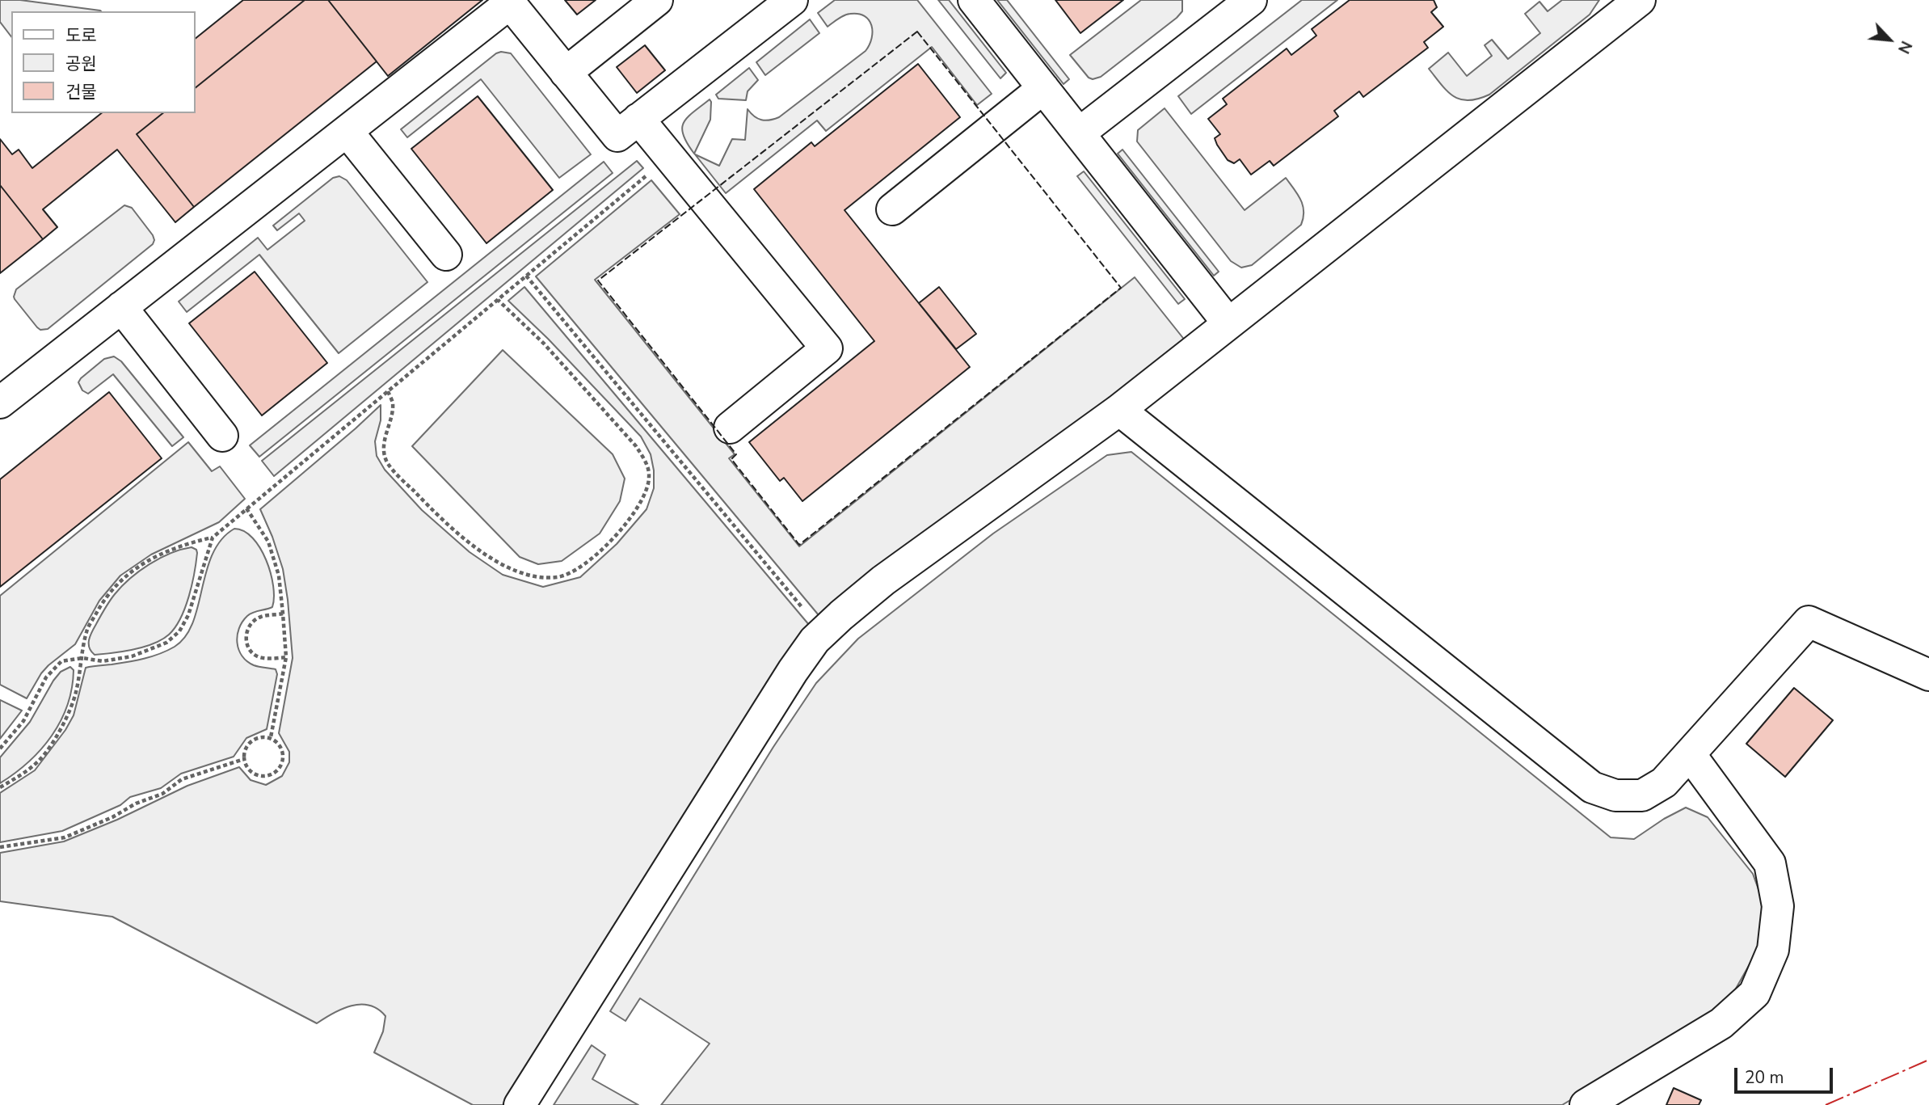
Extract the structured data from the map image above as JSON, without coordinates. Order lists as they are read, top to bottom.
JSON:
{
  "legend": ["도로", "공원", "건물"],
  "scale_bar": "20 m",
  "north": "bottom right"
}
